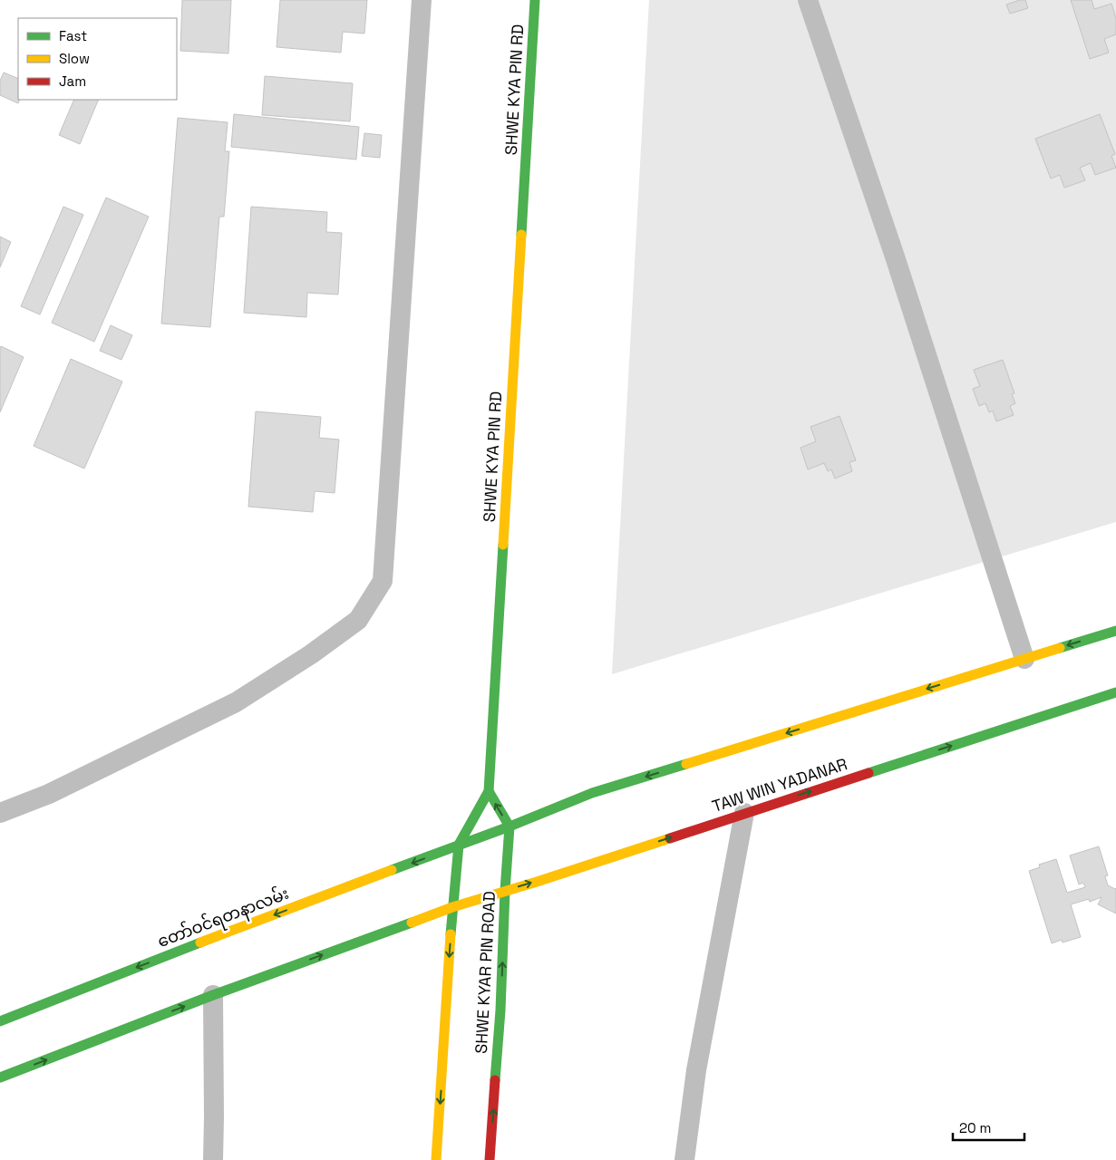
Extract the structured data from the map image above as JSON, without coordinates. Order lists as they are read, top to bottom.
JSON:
{
  "streets": {
    "main road": [
      "SHWE KYA PIN RD",
      "TAW WIN YADANAR",
      "တော်ဝင်ရတနာလမ်း",
      "SHWE KYAR PIN ROAD"
    ]
  },
  "crossings": [
    ["SHWE KYA PIN RD", "TAW WIN YADANAR"],
    ["SHWE KYA PIN RD", "တော်ဝင်ရတနာလမ်း"],
    ["TAW WIN YADANAR", "SHWE KYAR PIN ROAD"]
  ],
  "legend": ["Fast", "Slow", "Jam"],
  "scale_bar": "20 m"
}
